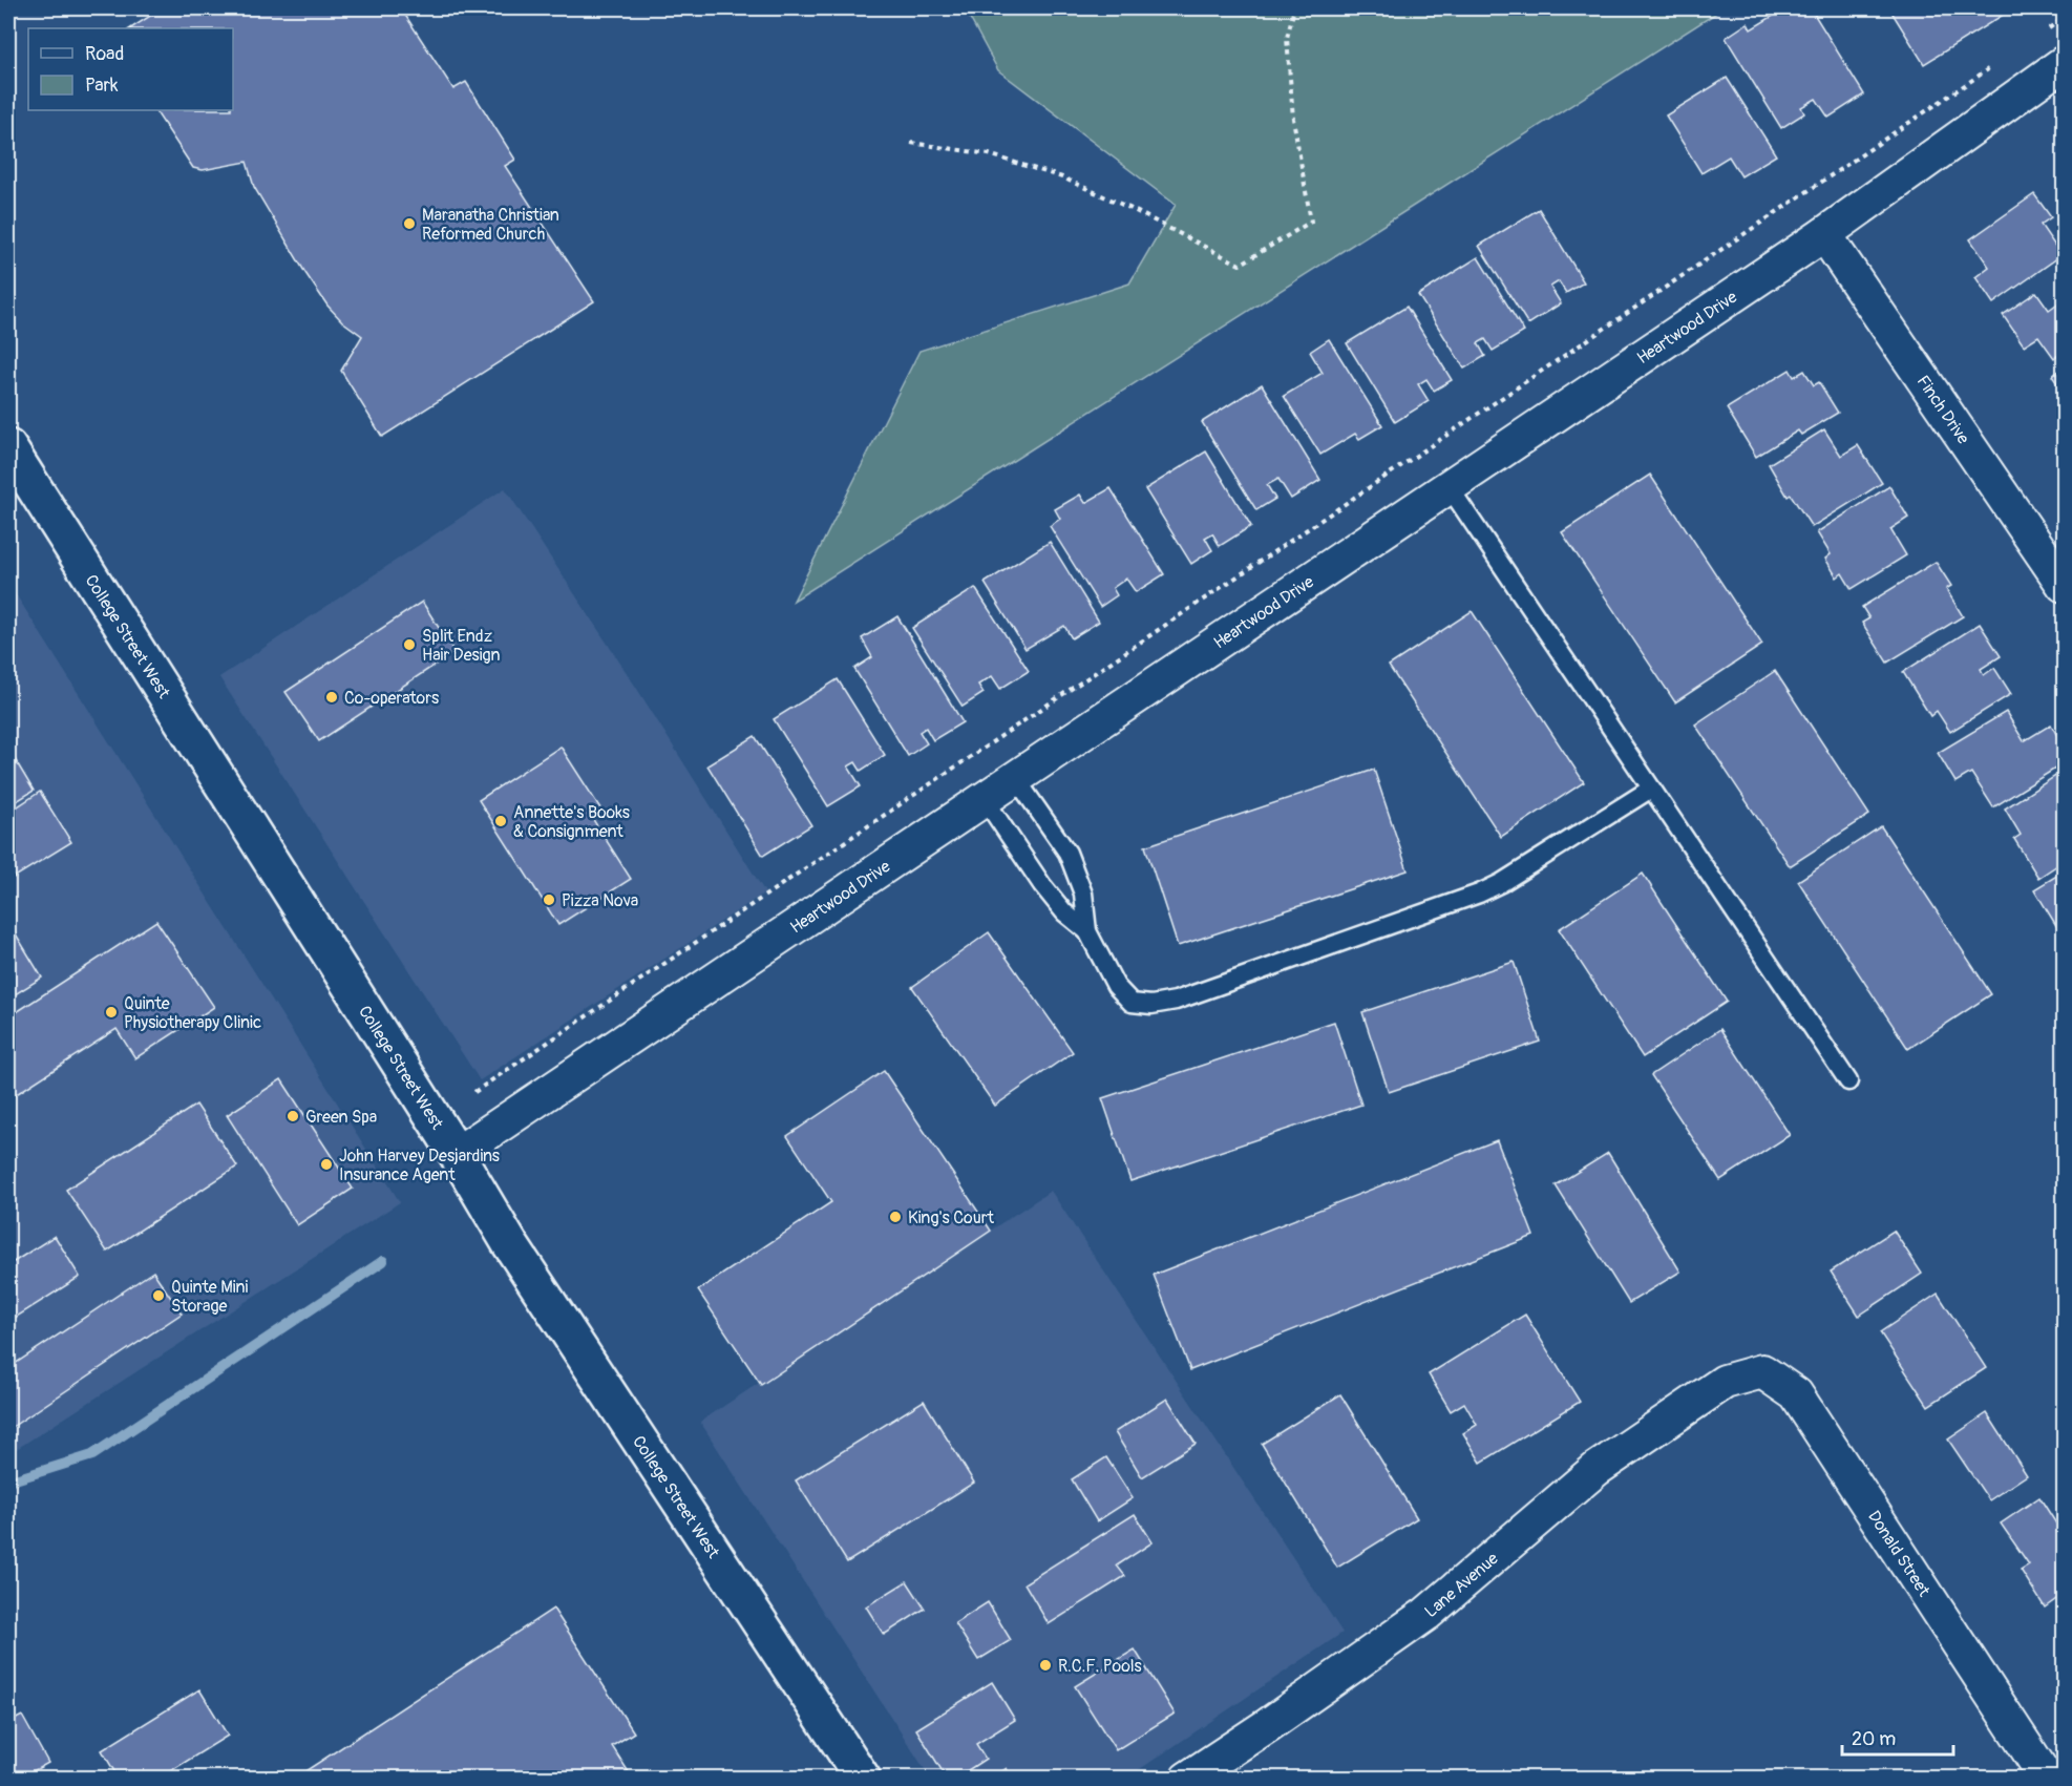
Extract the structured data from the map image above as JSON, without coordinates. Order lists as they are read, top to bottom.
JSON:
{
  "streets": {
    "main road": ["College Street West"],
    "street": [
      "Heartwood Drive",
      "Finch Drive",
      "Donald Street",
      "Lane Avenue"
    ]
  },
  "crossings": [
    ["Heartwood Drive", "Finch Drive"],
    ["Heartwood Drive", "College Street West"],
    ["Donald Street", "Lane Avenue"]
  ],
  "places": [
    "Maranatha Christian Reformed Church",
    "Split Endz Hair Design",
    "Co-operators",
    "Annette's Books & Consignment",
    "Pizza Nova",
    "Quinte Physiotherapy Clinic",
    "Green Spa",
    "John Harvey Desjardins Insurance Agent",
    "King's Court",
    "Quinte Mini Storage",
    "R.C.F. Pools"
  ],
  "legend": ["Road", "Park"],
  "scale_bar": "20 m"
}
